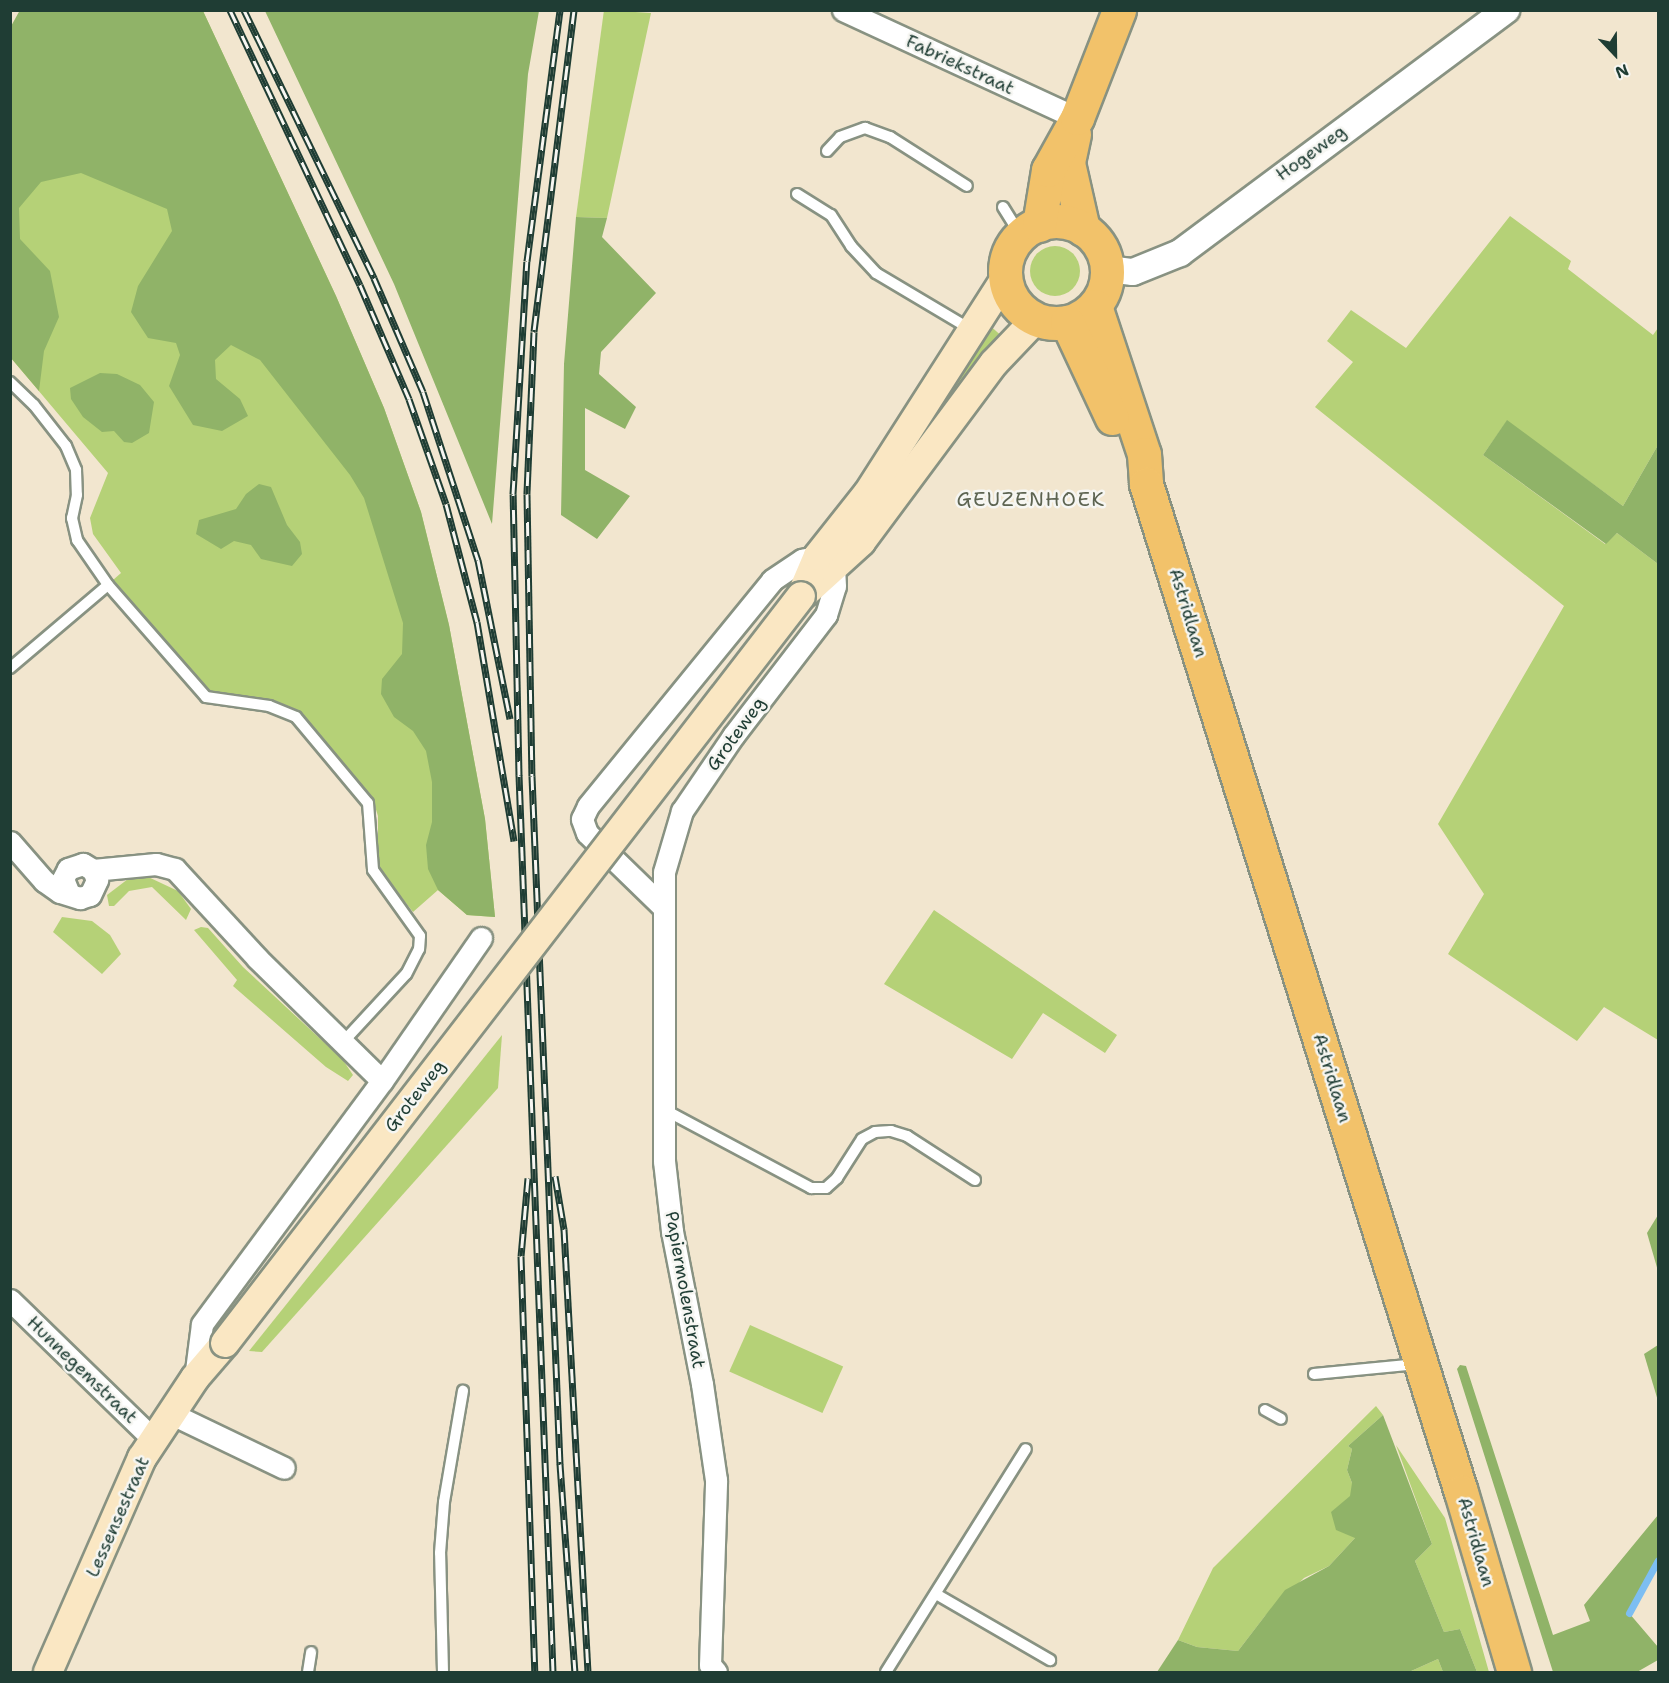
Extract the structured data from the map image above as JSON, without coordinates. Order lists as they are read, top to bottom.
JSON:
{
  "streets": {
    "main road": ["Astridlaan", "Groteweg", "Lessensestraat"],
    "street": [
      "Fabriekstraat",
      "Hogeweg",
      "Papiermolenstraat",
      "Hunnegemstraat"
    ]
  },
  "crossings": [
    ["Fabriekstraat", "Groteweg"],
    ["Hogeweg", "Astridlaan"],
    ["Hogeweg", "Groteweg"],
    ["Astridlaan", "Groteweg"],
    ["Groteweg", "Papiermolenstraat"],
    ["Groteweg", "Lessensestraat"],
    ["Hunnegemstraat", "Lessensestraat"]
  ],
  "districts": ["GEUZENHOEK"],
  "north": "bottom"
}
